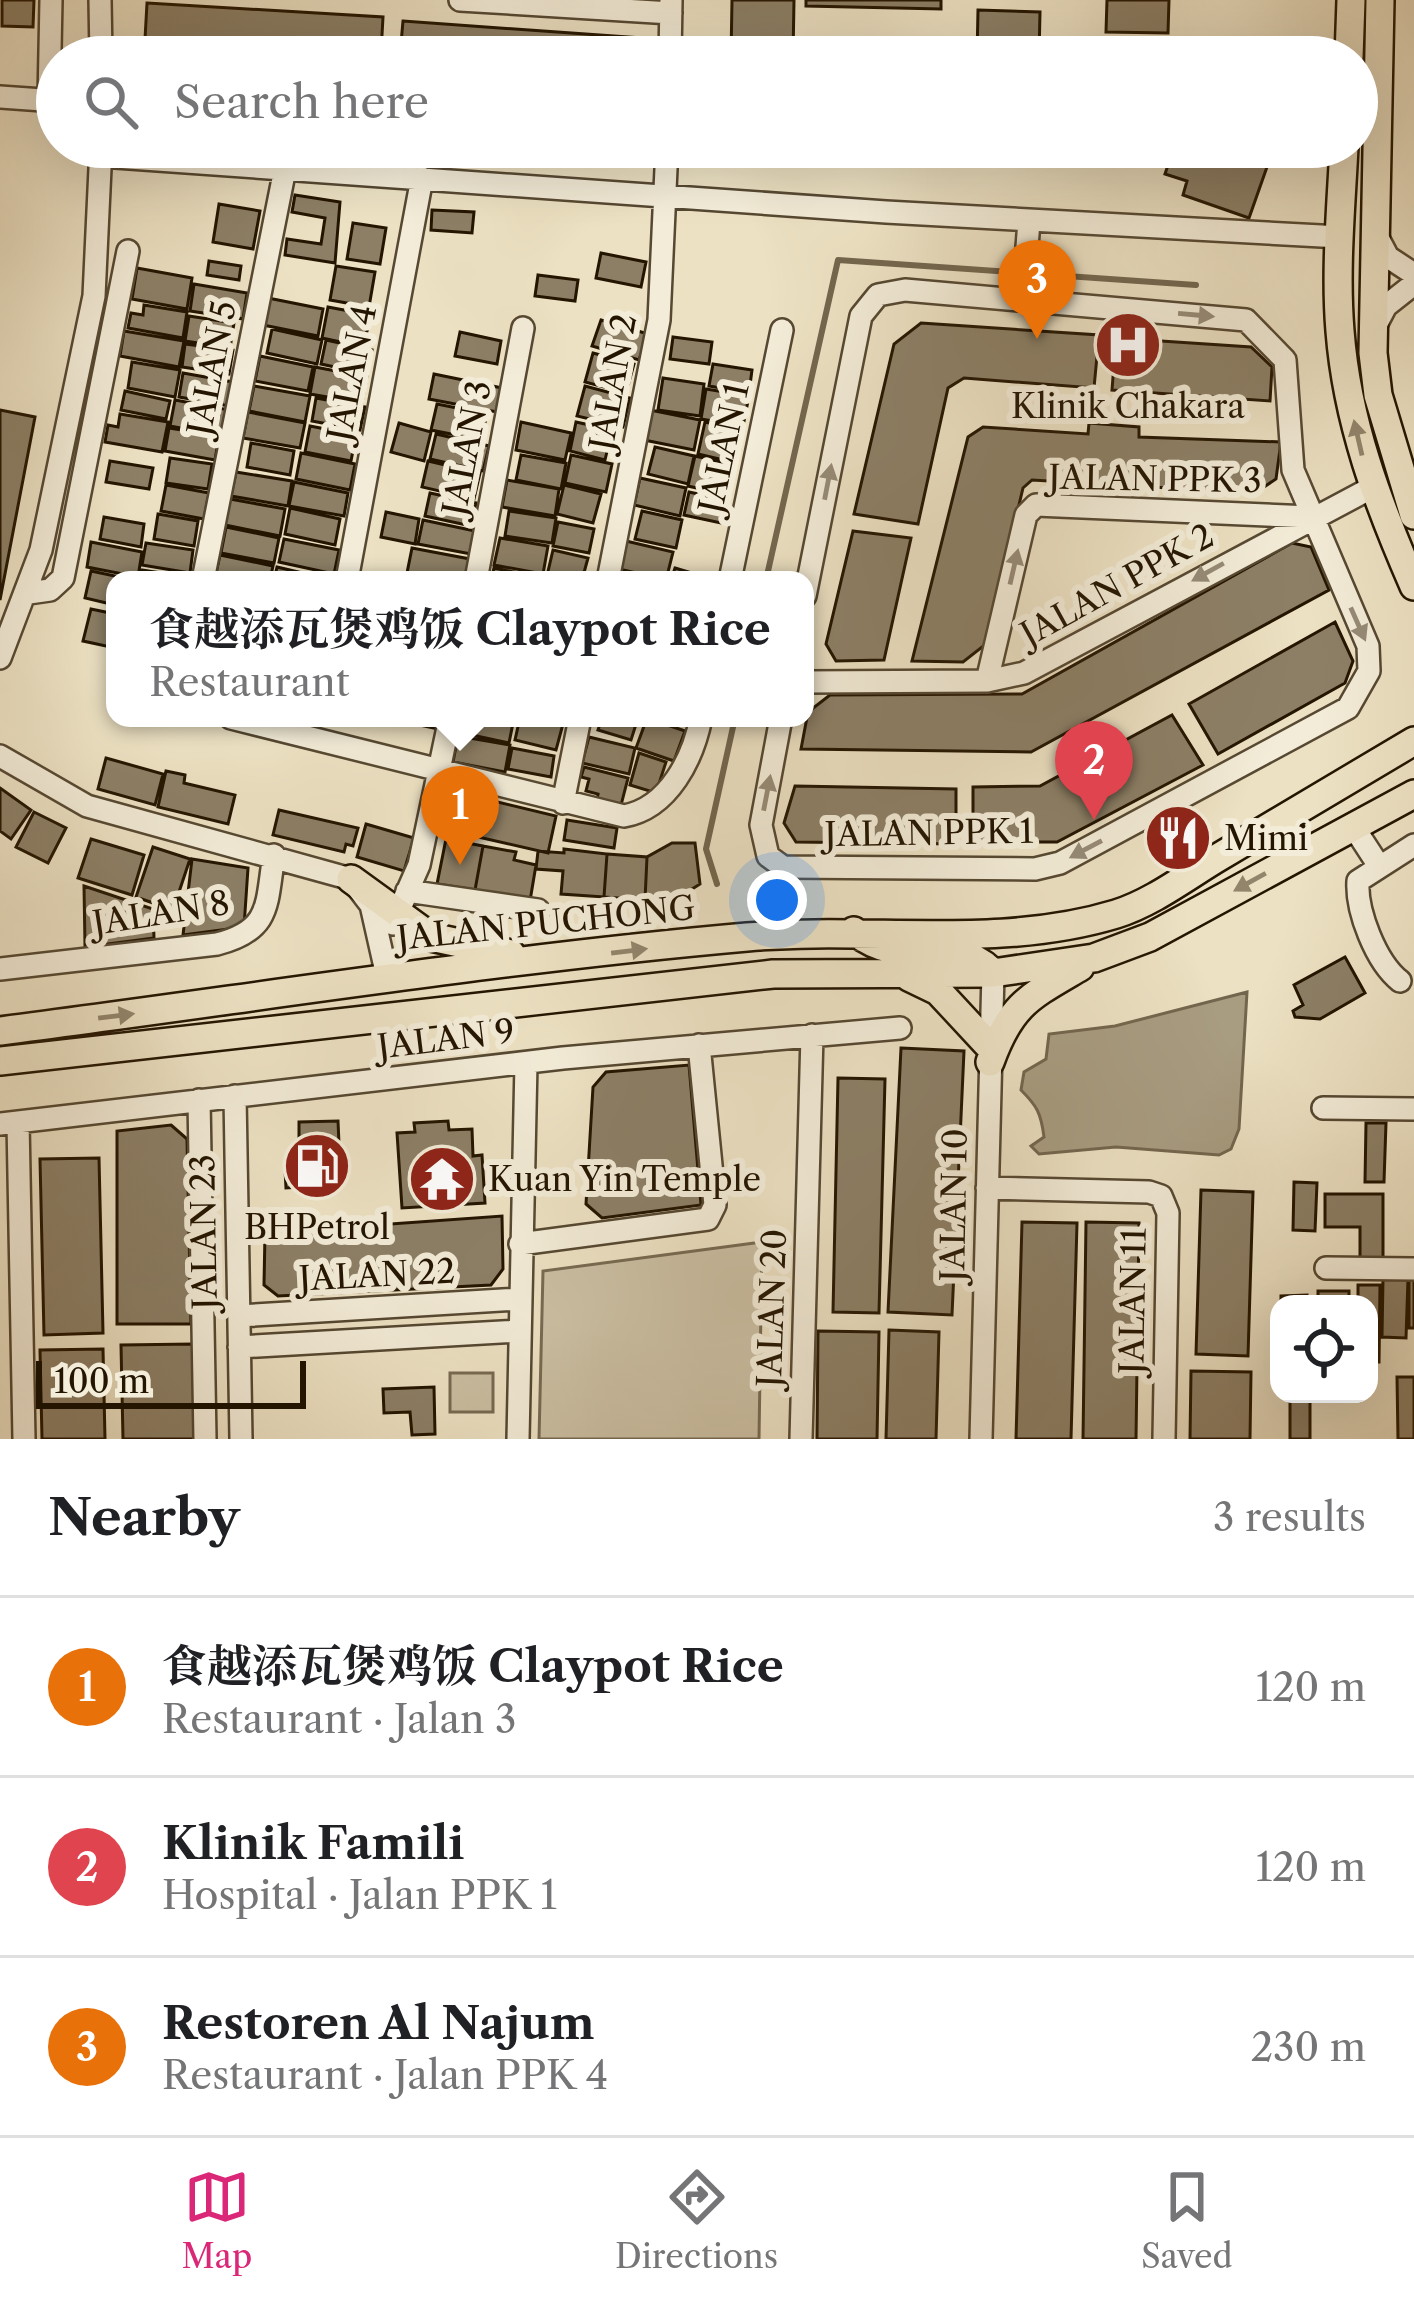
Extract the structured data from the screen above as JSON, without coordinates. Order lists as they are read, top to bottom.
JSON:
{
  "streets": {
    "main road": ["JALAN PUCHONG"],
    "street": [
      "JALAN 5",
      "JALAN 4",
      "JALAN 2",
      "JALAN 3",
      "JALAN 1",
      "JALAN PPK 3",
      "JALAN PPK 2",
      "JALAN PPK 1",
      "JALAN 8",
      "JALAN 9",
      "JALAN 10",
      "JALAN 23",
      "JALAN 22",
      "JALAN 11",
      "JALAN 20"
    ]
  },
  "crossings": [
    ["JALAN PPK 3", "JALAN PPK 2"],
    ["JALAN PPK 3", "JALAN PPK 1"],
    ["JALAN PPK 2", "JALAN PPK 1"],
    ["JALAN 9", "JALAN 23"],
    ["JALAN 9", "JALAN 20"],
    ["JALAN 10", "JALAN 11"],
    ["JALAN 23", "JALAN 22"]
  ],
  "one_way": ["JALAN PPK 2"],
  "places": {
    "hospital": ["Klinik Chakara"],
    "restaurant": ["Mimi"],
    "fuel station": ["BHPetrol"],
    "temple": ["Kuan Yin Temple"]
  },
  "scale_bar": "100 m",
  "page": {
    "search": "Search here",
    "pins": ["3", "2", "1"],
    "popup": ["食越添瓦煲鸡饭 Claypot Rice", "Restaurant"],
    "scale": "100 m",
    "heading": ["Nearby", "3 results"],
    "list": [
      {
        "mark": "1",
        "name": "食越添瓦煲鸡饭 Claypot Rice",
        "note": "Restaurant · Jalan 3",
        "value": "120 m"
      },
      {
        "mark": "2",
        "name": "Klinik Famili",
        "note": "Hospital · Jalan PPK 1",
        "value": "120 m"
      },
      {
        "mark": "3",
        "name": "Restoren Al Najum",
        "note": "Restaurant · Jalan PPK 4",
        "value": "230 m"
      }
    ],
    "nav": ["Map", "Directions", "Saved"]
  }
}
